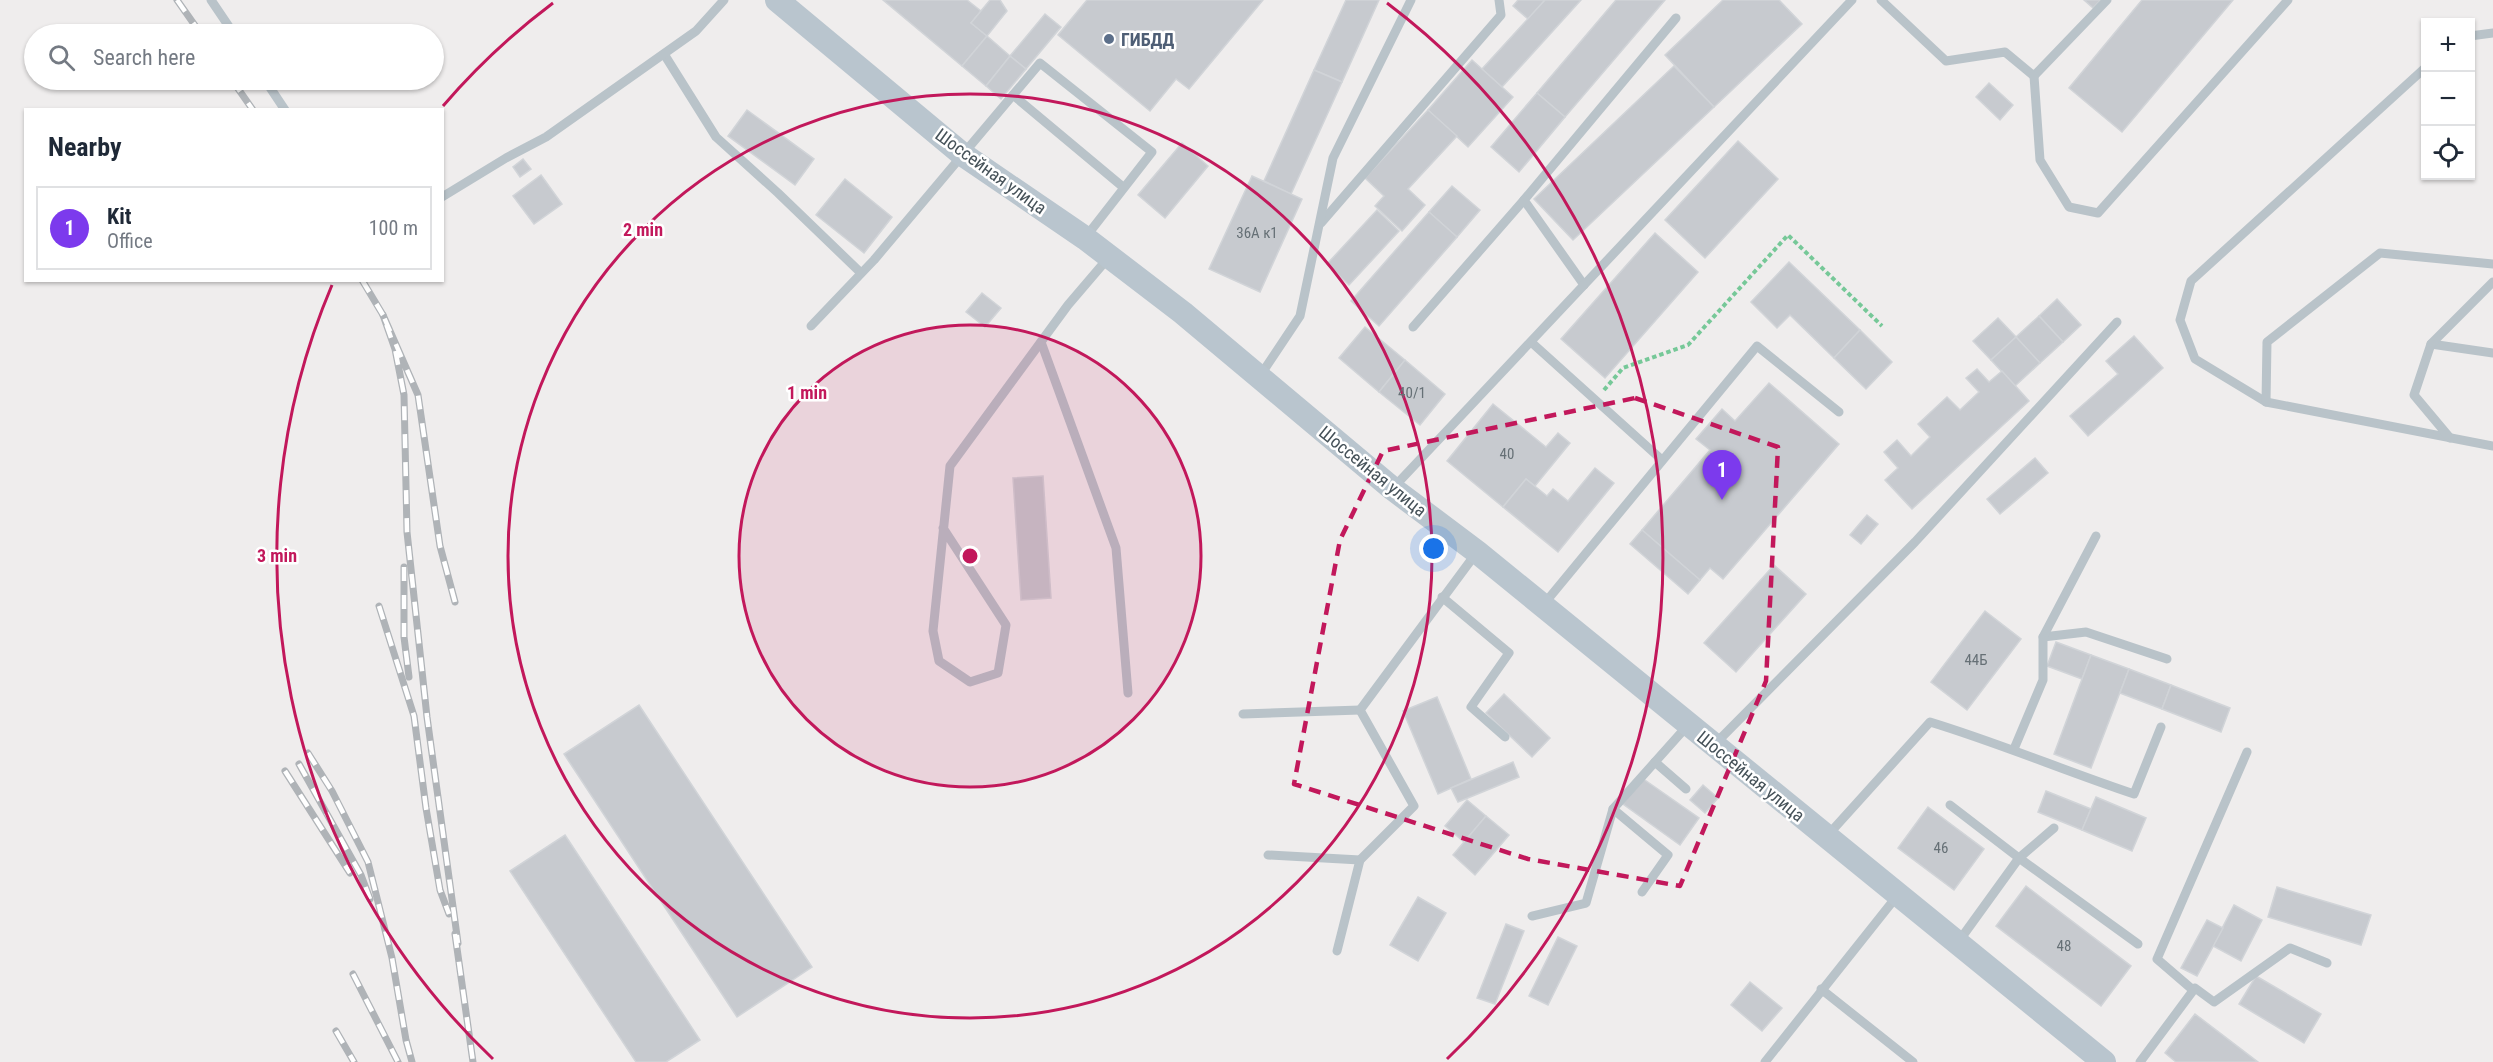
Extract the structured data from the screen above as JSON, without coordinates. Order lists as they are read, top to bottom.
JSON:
{
  "streets": {
    "main road": ["Шоссейная улица"]
  },
  "places": ["ГИБДД"],
  "house_numbers": [
    "36А к1",
    "40/1",
    "40",
    "44Б",
    "46",
    "48"
  ],
  "page": {
    "map_buttons": ["+", "−"],
    "search": "Search here",
    "heading": "Nearby",
    "list": [
      {
        "mark": "1",
        "name": "Kit",
        "note": "Office",
        "value": "100 m"
      }
    ],
    "pins": "1"
  },
  "rings": ["2 min", "1 min", "3 min"]
}
